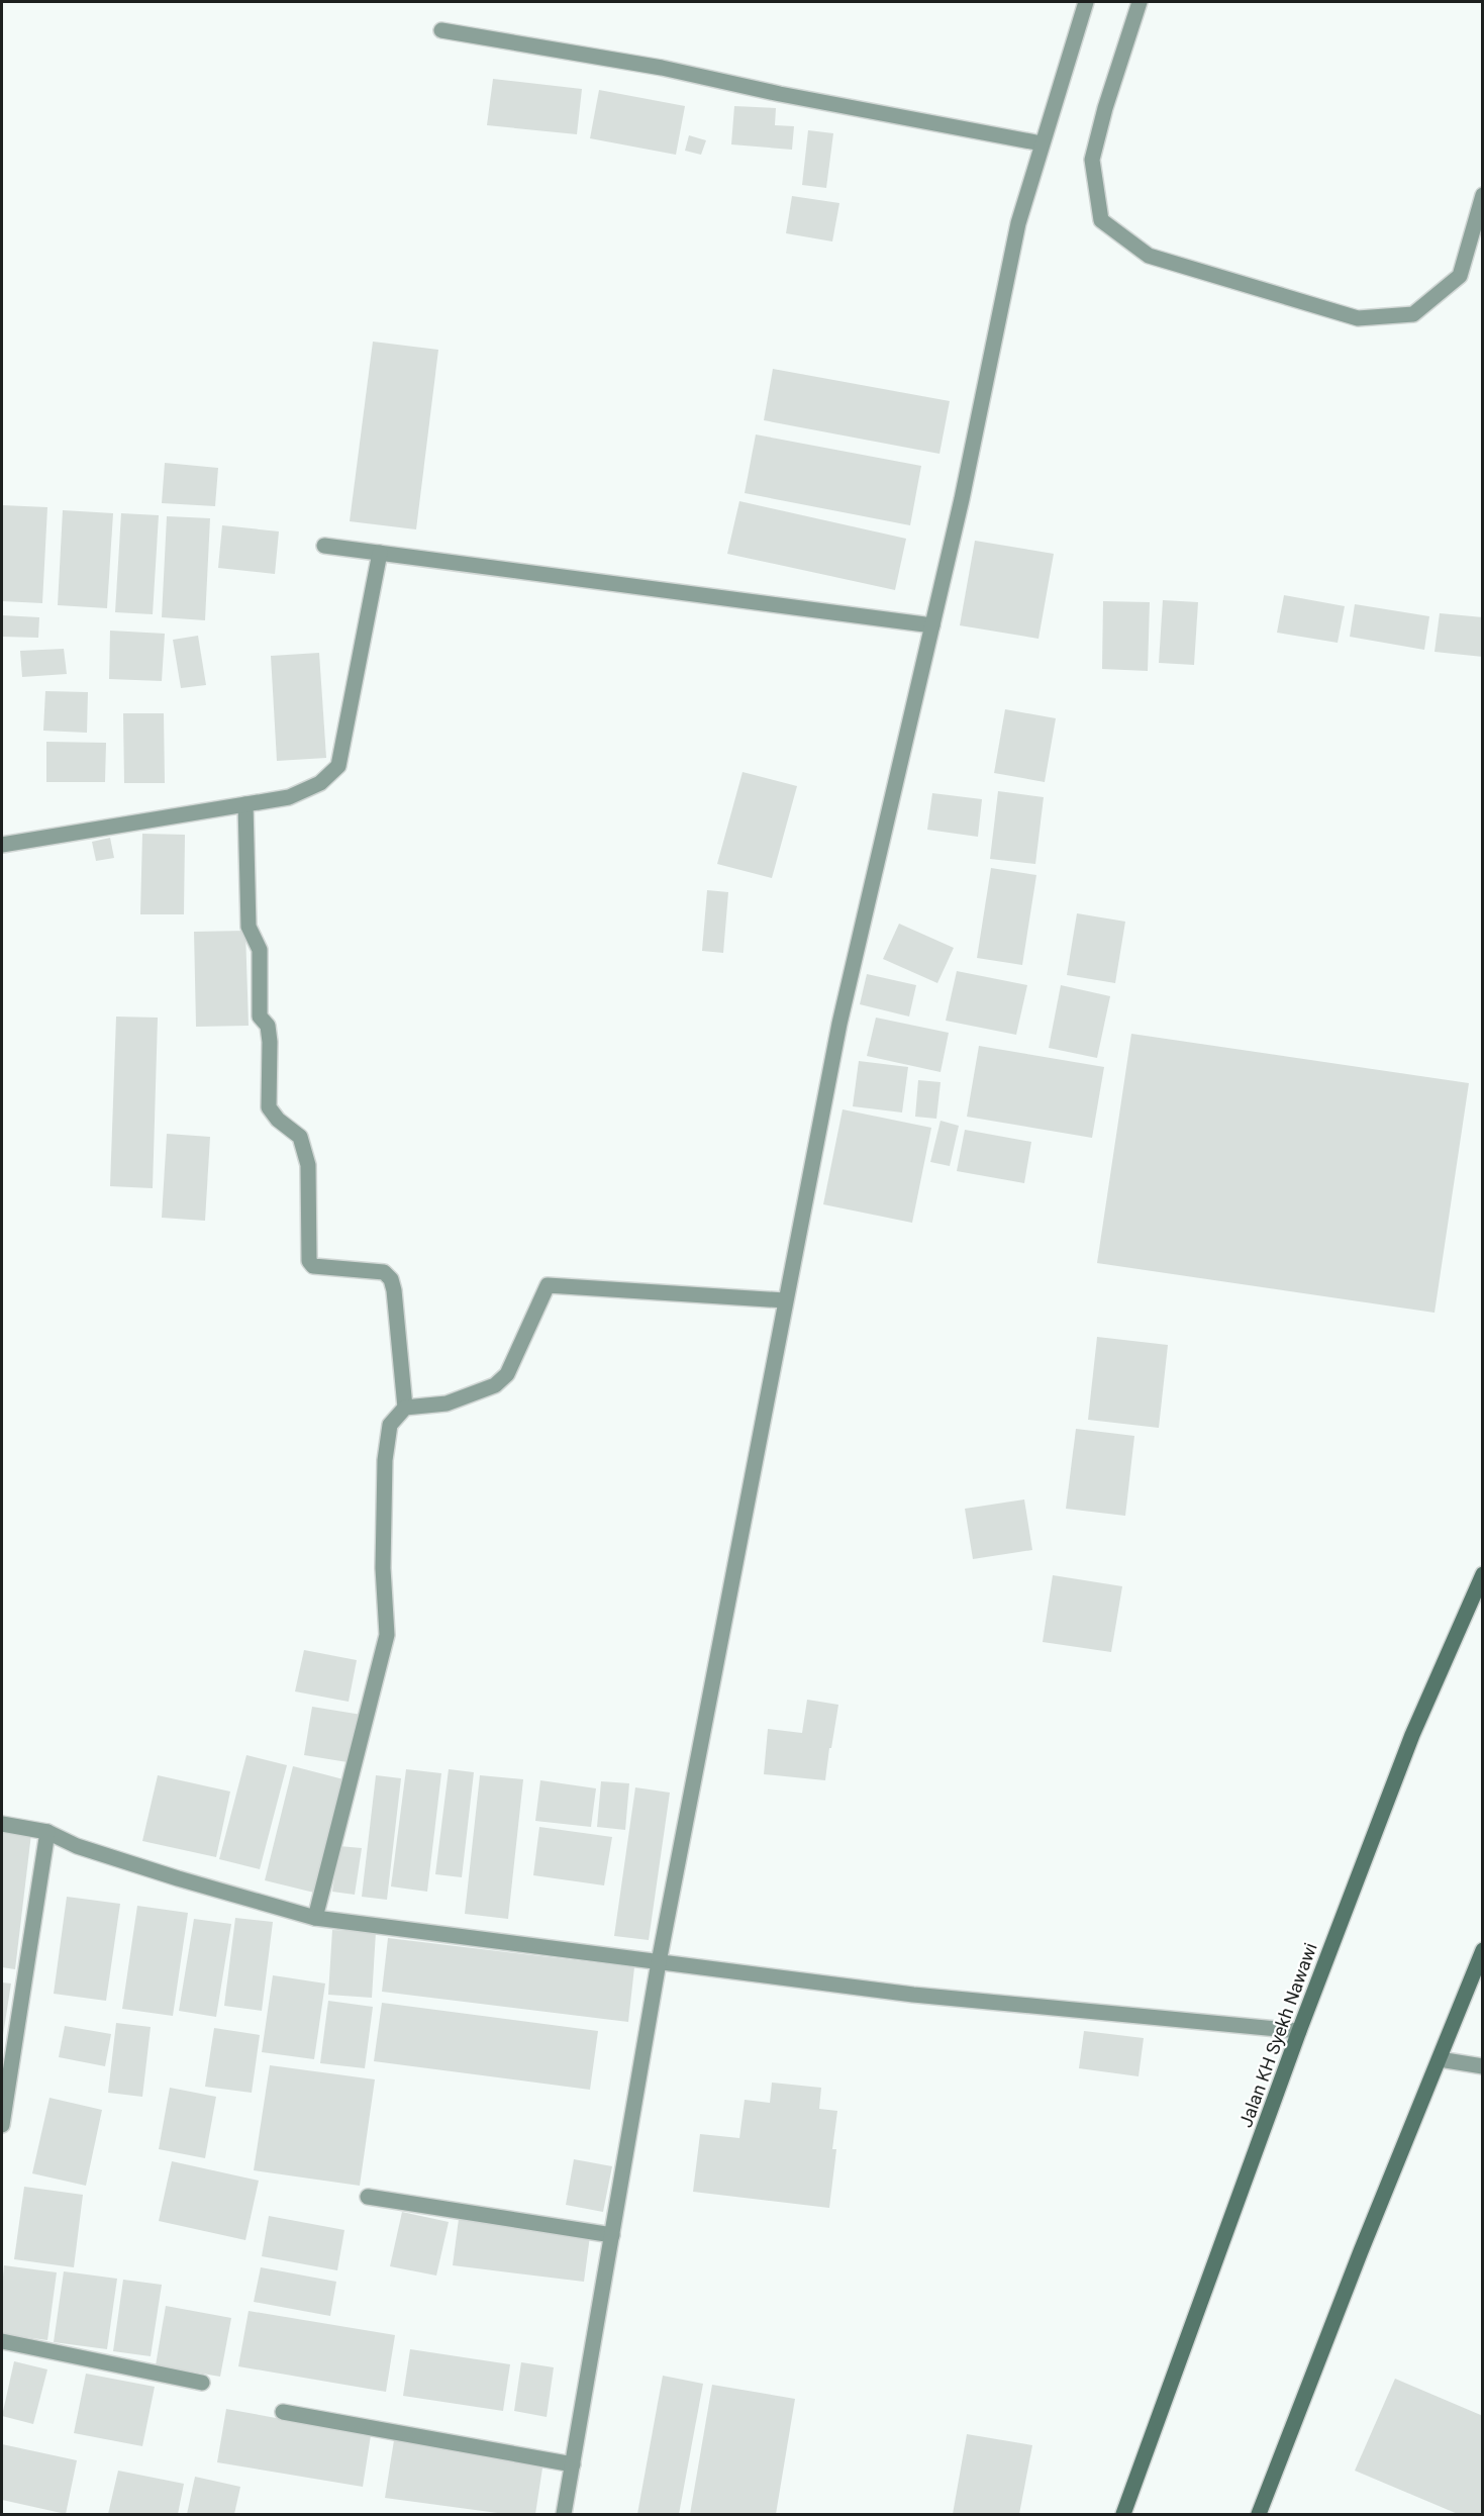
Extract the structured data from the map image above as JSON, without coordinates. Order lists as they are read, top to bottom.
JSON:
{
  "streets": {
    "main road": ["Jalan KH Syekh Nawawi"]
  }
}
